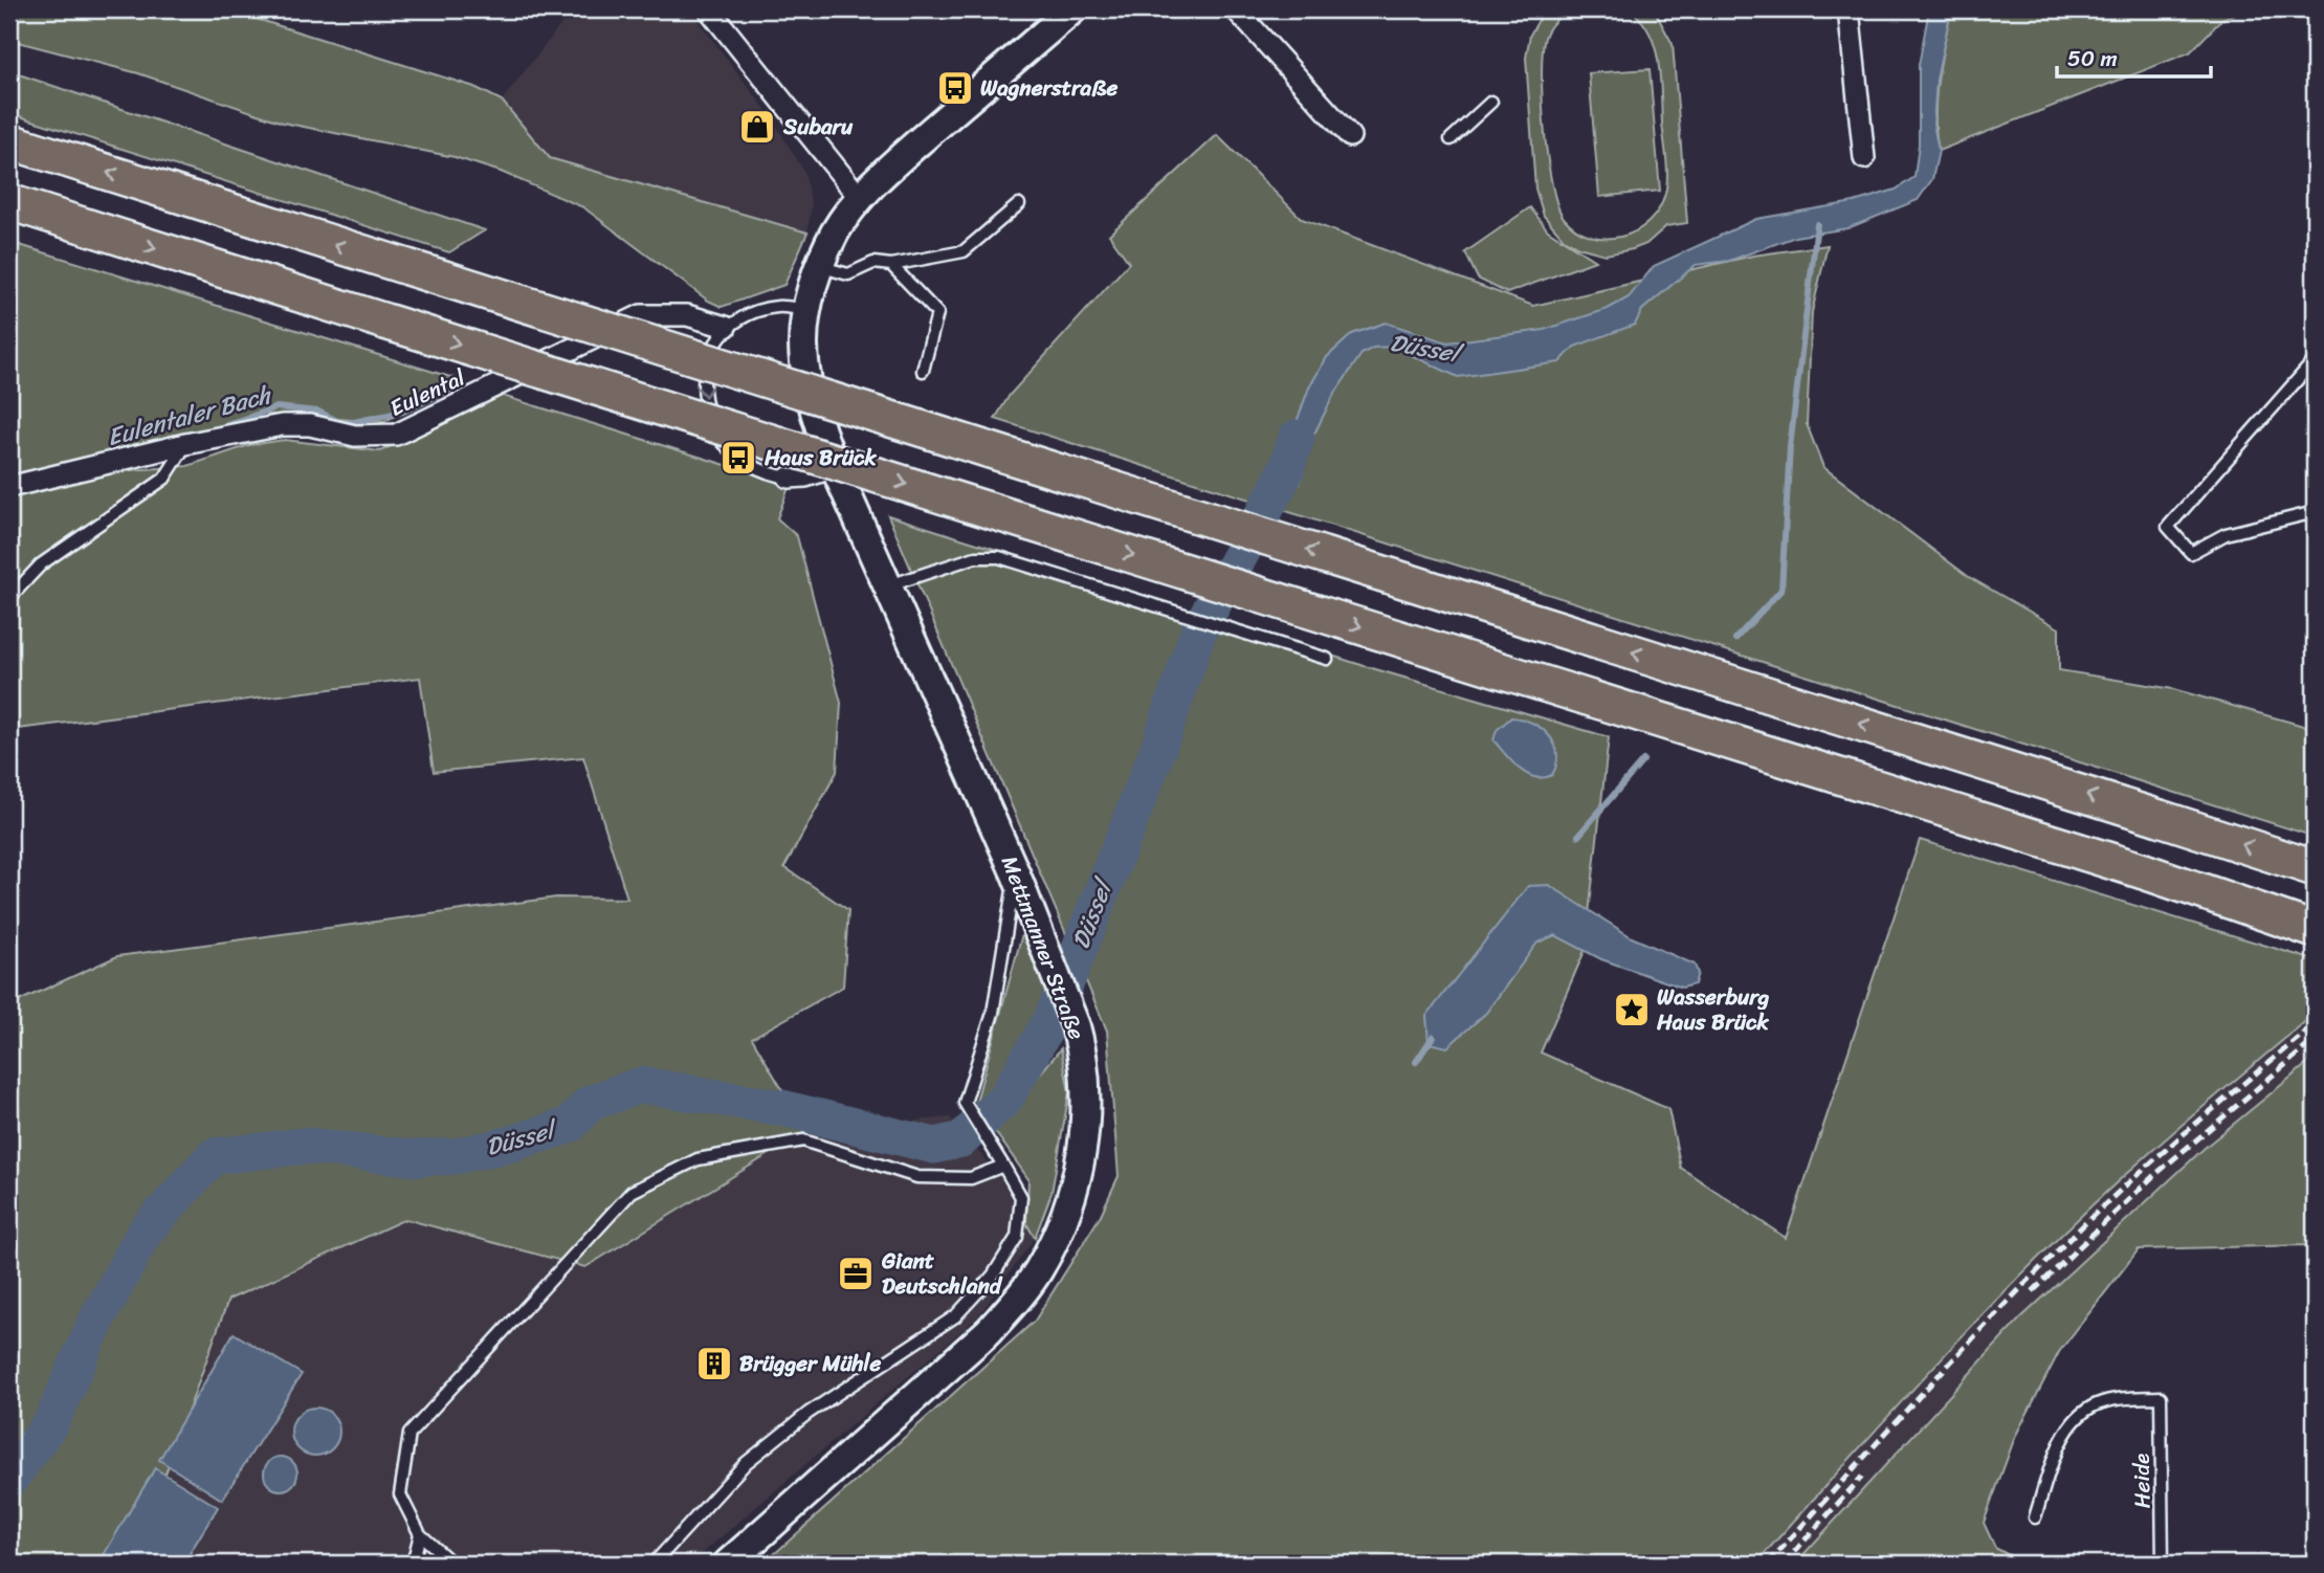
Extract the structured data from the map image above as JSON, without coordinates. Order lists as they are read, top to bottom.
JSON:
{
  "streets": {
    "main road": ["Mettmanner Straße"],
    "street": ["Eulental"],
    "lane": ["Heide"]
  },
  "water": ["Düssel", "Eulentaler Bach"],
  "places": {
    "bus stop": ["Wagnerstraße", "Haus Brück"],
    "shop": ["Subaru"],
    "place": ["Wasserburg Haus Brück"],
    "office": ["Giant Deutschland"],
    "building": ["Brügger Mühle"]
  },
  "scale_bar": "50 m"
}
